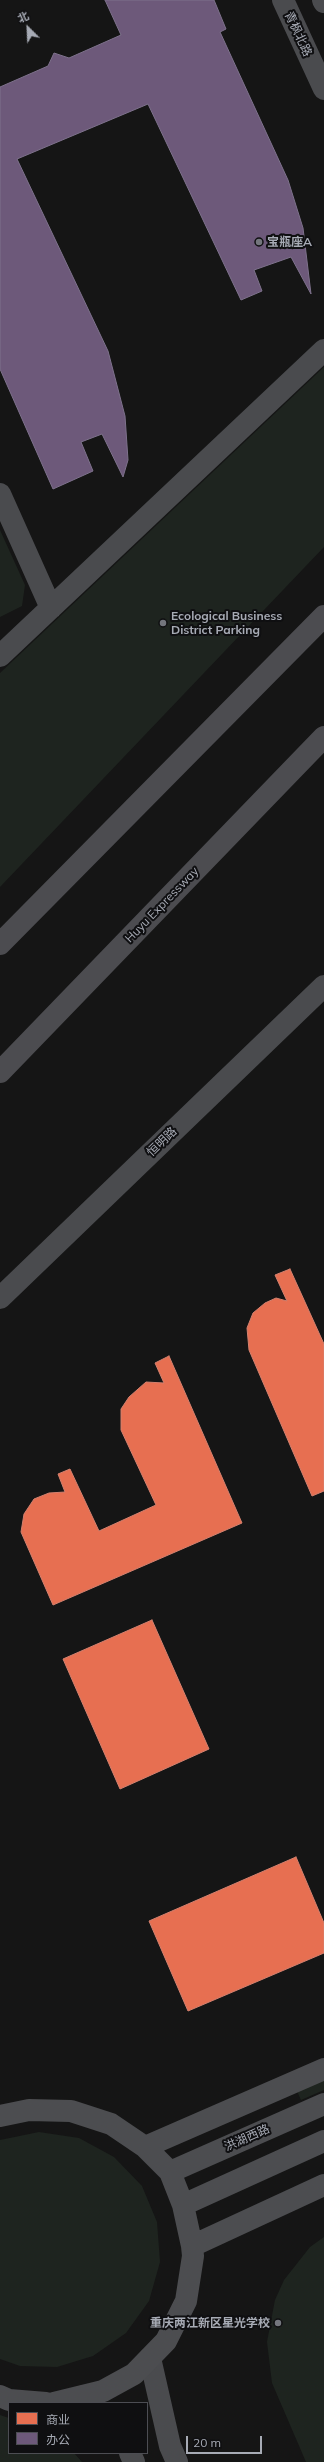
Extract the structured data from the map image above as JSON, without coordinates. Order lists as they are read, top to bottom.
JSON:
{
  "streets": {
    "highway": ["Huyu Expressway"],
    "main road": ["洪湖西路"],
    "street": ["青枫北路", "恒明路"]
  },
  "places": ["宝瓶座A", "Ecological Business District Parking", "重庆两江新区星光学校"],
  "legend": ["商业", "办公"],
  "scale_bar": "20 m",
  "north": "top left"
}
